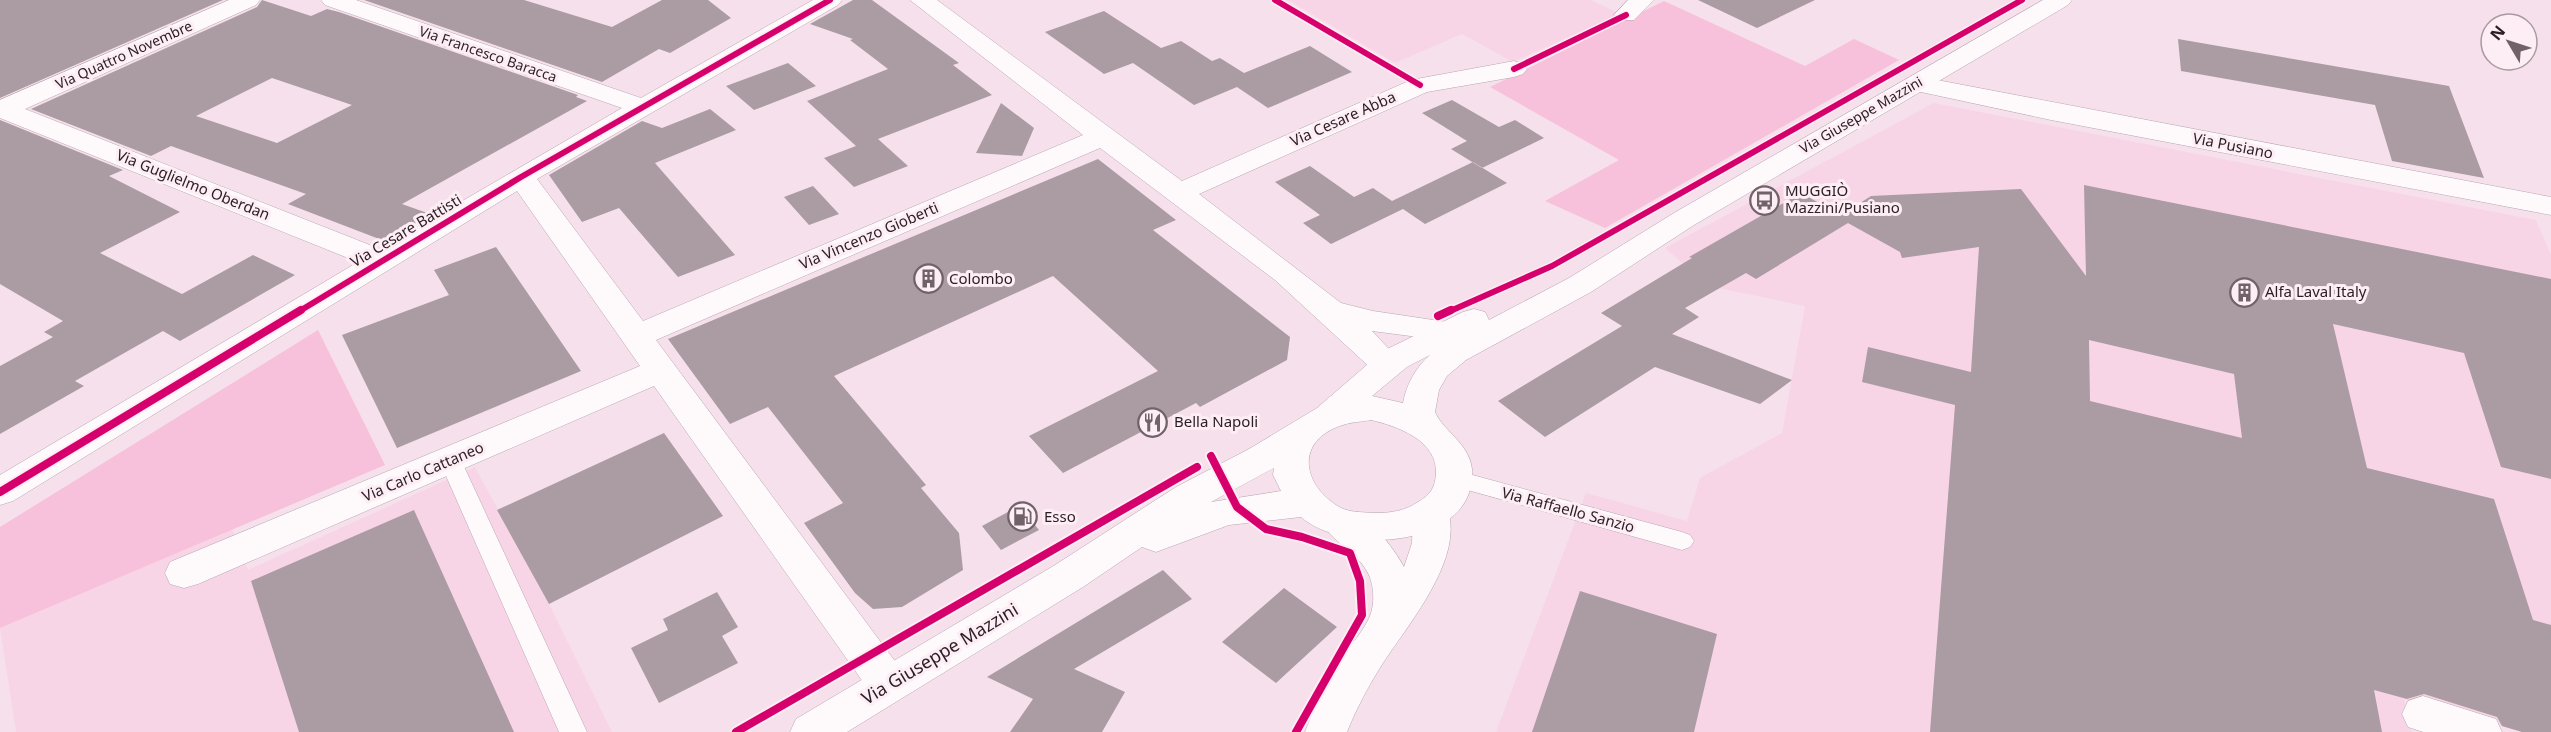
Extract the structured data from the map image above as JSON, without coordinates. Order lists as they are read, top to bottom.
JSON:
{
  "streets": {
    "street": [
      "Via Francesco Baracca",
      "Via Quattro Novembre",
      "Via Giuseppe Mazzini",
      "Via Cesare Abba",
      "Via Pusiano",
      "Via Guglielmo Oberdan",
      "Via Cesare Battisti",
      "Via Vincenzo Gioberti",
      "Via Carlo Cattaneo"
    ],
    "lane": ["Via Raffaello Sanzio"]
  },
  "crossings": [
    ["Via Francesco Baracca", "Via Cesare Battisti"],
    ["Via Quattro Novembre", "Via Guglielmo Oberdan"],
    ["Via Giuseppe Mazzini", "Via Pusiano"],
    ["Via Giuseppe Mazzini", "Via Raffaello Sanzio"],
    ["Via Guglielmo Oberdan", "Via Cesare Battisti"]
  ],
  "places": {
    "bus stop": ["MUGGIÒ Mazzini/Pusiano"],
    "building": ["Colombo", "Alfa Laval Italy"],
    "restaurant": ["Bella Napoli"],
    "fuel station": ["Esso"]
  },
  "north": "top left"
}
